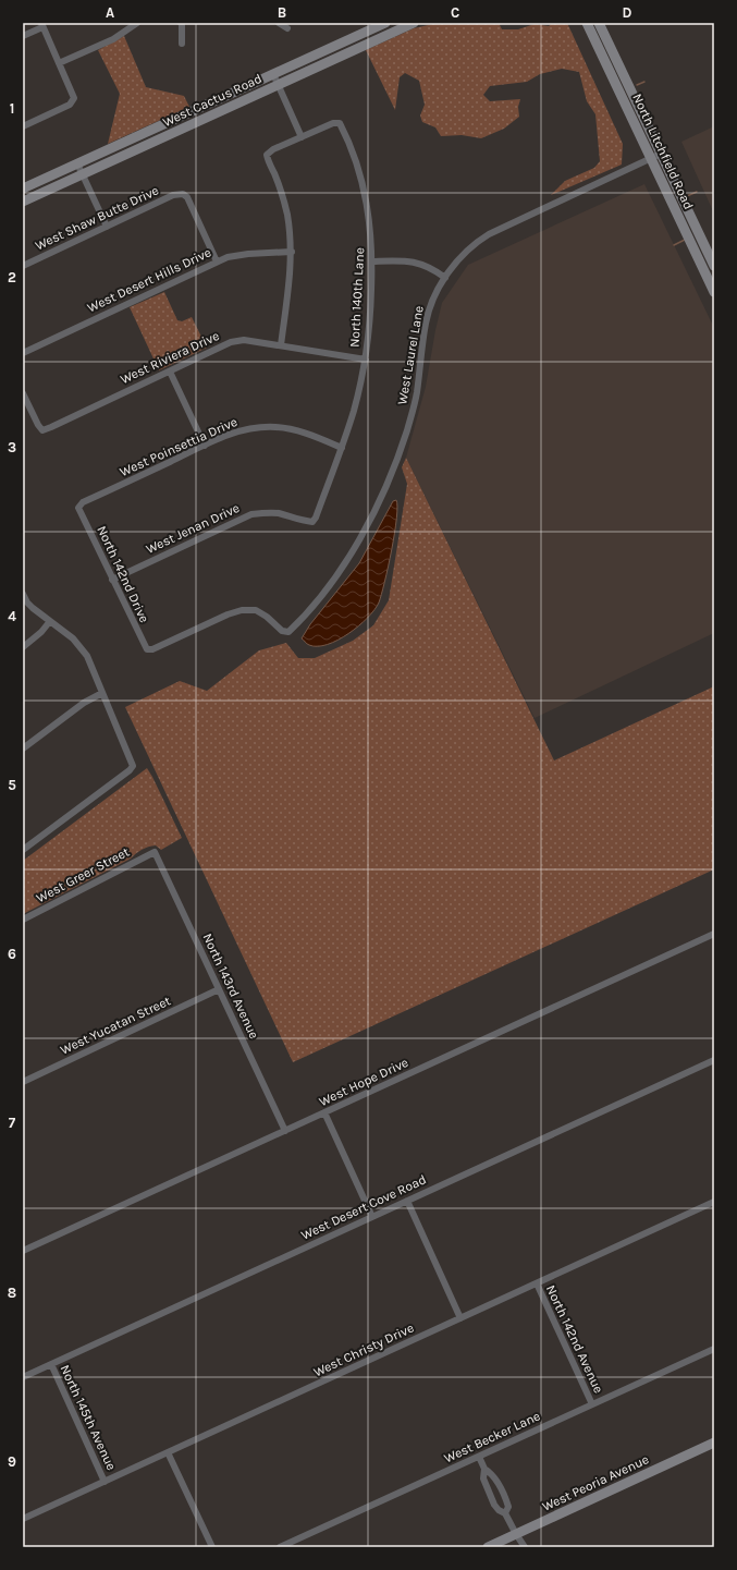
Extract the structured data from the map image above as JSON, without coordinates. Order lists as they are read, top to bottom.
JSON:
{
  "streets": {
    "main road": ["West Cactus Road", "North Litchfield Road", "West Peoria Avenue"],
    "street": [
      "West Shaw Butte Drive",
      "West Desert Hills Drive",
      "North 140th Lane",
      "West Laurel Lane",
      "West Riviera Drive",
      "West Poinsettia Drive",
      "West Jenan Drive",
      "North 142nd Drive",
      "West Greer Street",
      "North 143rd Avenue",
      "West Yucatan Street",
      "West Hope Drive",
      "West Desert Cove Road",
      "North 142nd Avenue",
      "West Christy Drive",
      "North 145th Avenue",
      "West Becker Lane"
    ]
  },
  "crossings": [
    ["North Litchfield Road", "West Laurel Lane"],
    ["West Shaw Butte Drive", "West Desert Hills Drive"],
    ["North 140th Lane", "West Riviera Drive"],
    ["North 140th Lane", "West Poinsettia Drive"],
    ["North 140th Lane", "West Jenan Drive"],
    ["West Laurel Lane", "North 142nd Drive"],
    ["West Poinsettia Drive", "North 142nd Drive"],
    ["West Jenan Drive", "North 142nd Drive"],
    ["West Greer Street", "North 143rd Avenue"],
    ["North 143rd Avenue", "West Yucatan Street"],
    ["North 143rd Avenue", "West Hope Drive"],
    ["West Desert Cove Road", "North 145th Avenue"],
    ["North 142nd Avenue", "West Christy Drive"],
    ["North 142nd Avenue", "West Becker Lane"],
    ["West Christy Drive", "North 145th Avenue"]
  ],
  "grid": {
    "columns": [
      "A",
      "B",
      "C",
      "D"
    ],
    "rows": [
      "1",
      "2",
      "3",
      "4",
      "5",
      "6",
      "7",
      "8",
      "9"
    ]
  }
}
